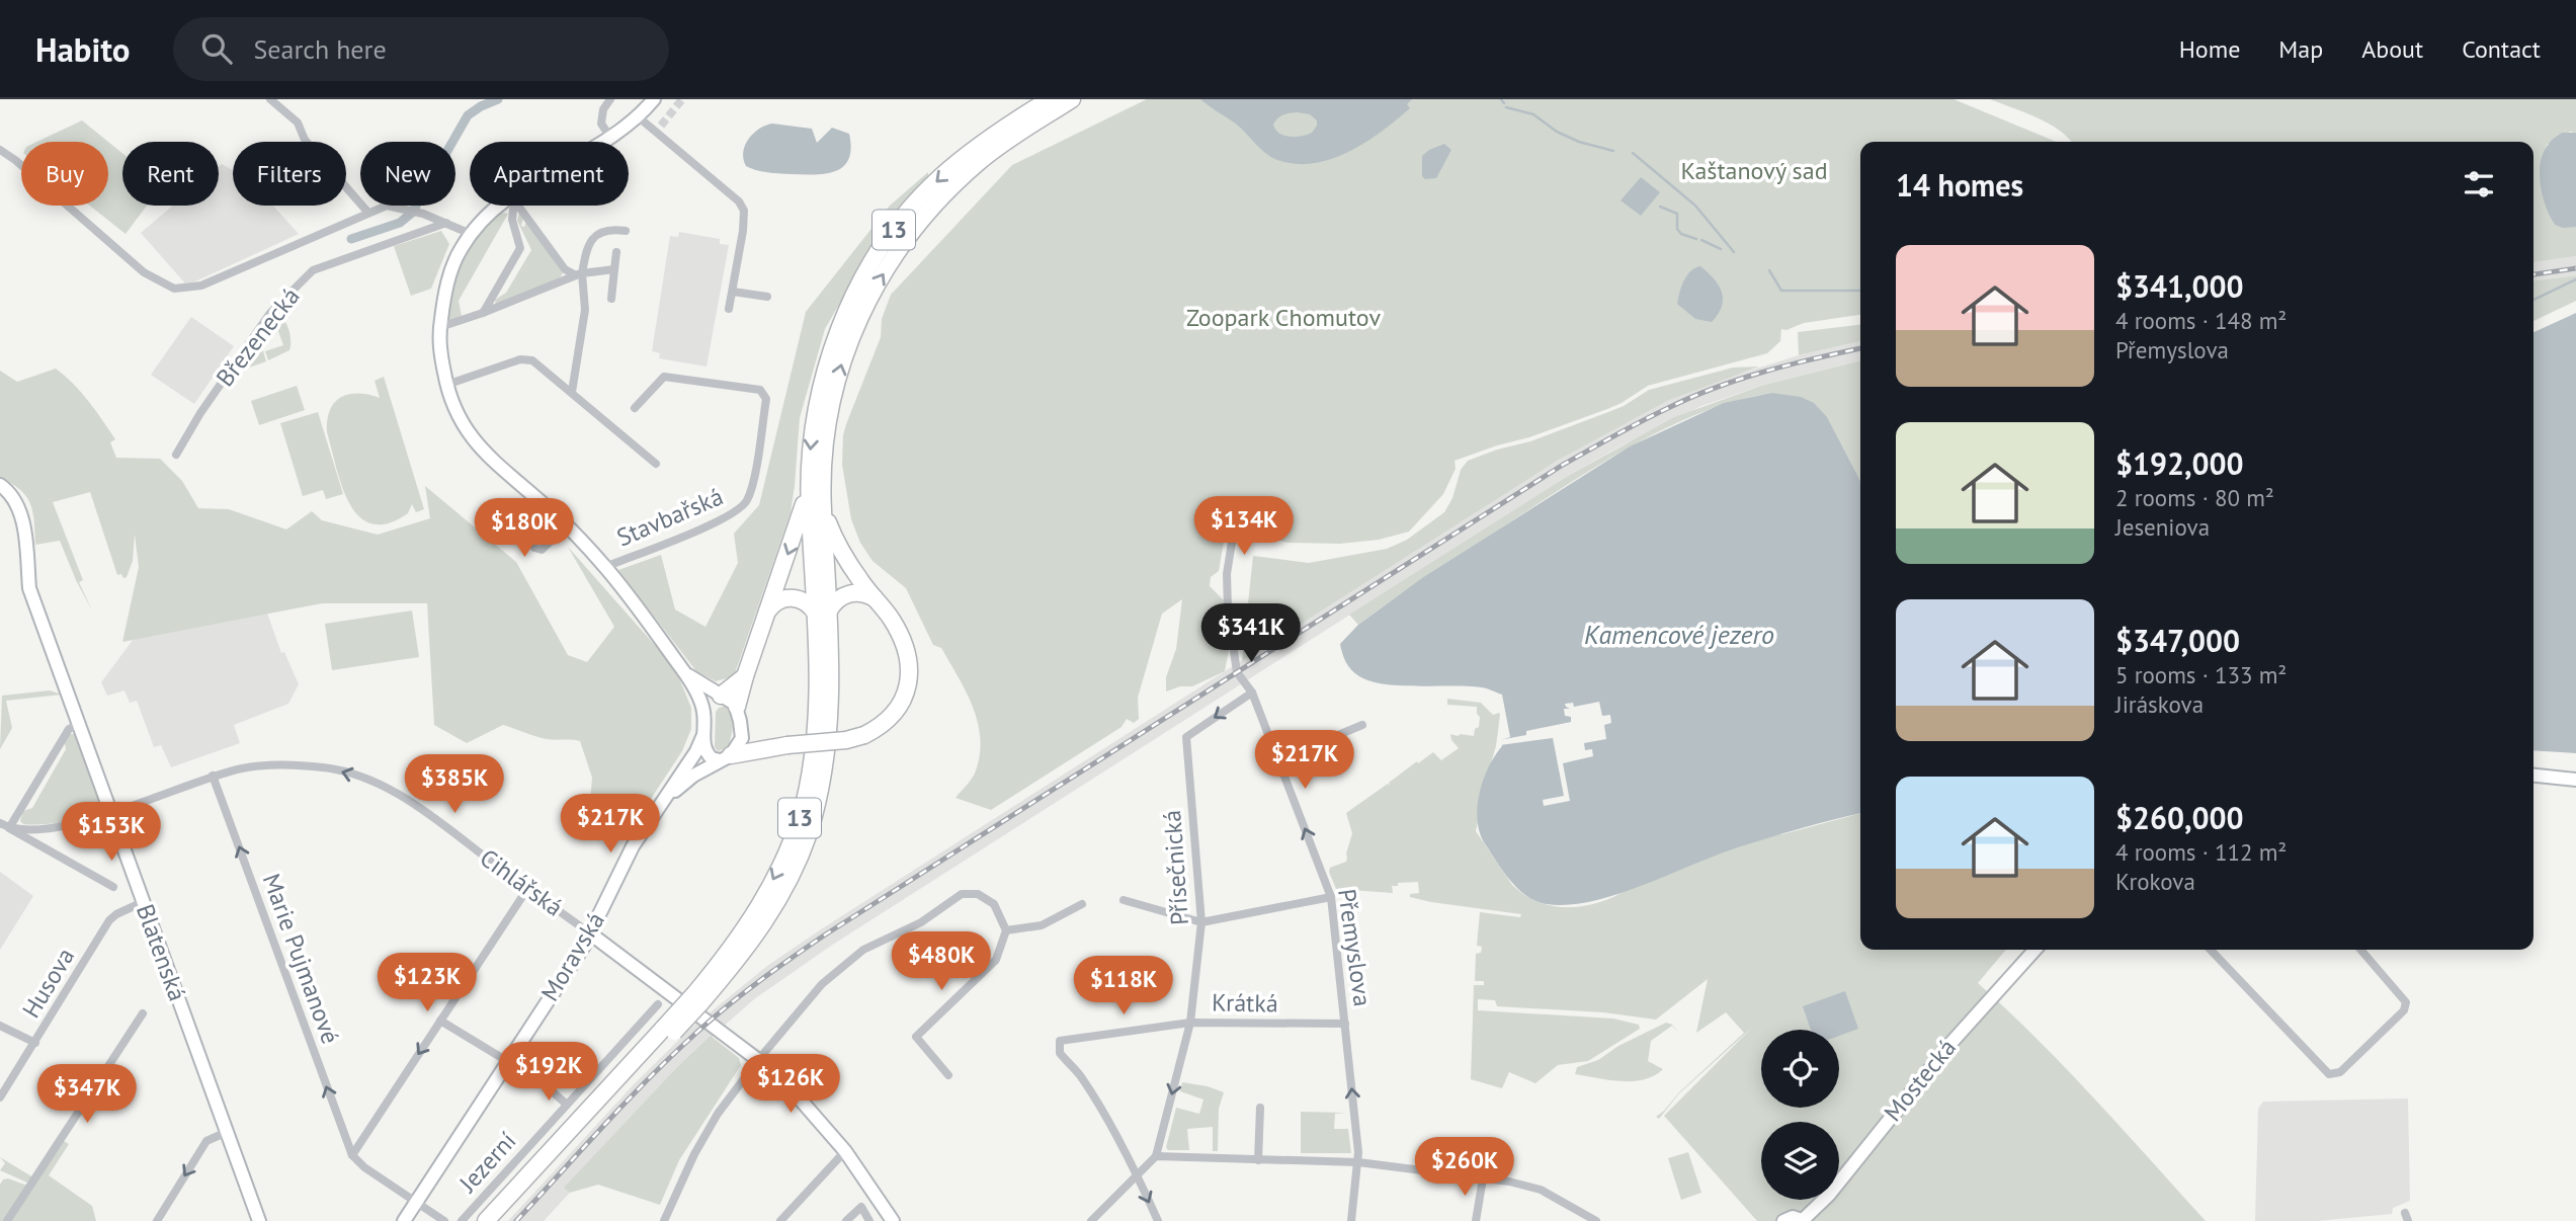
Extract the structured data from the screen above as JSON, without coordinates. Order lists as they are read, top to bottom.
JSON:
{
  "streets": {
    "highway": ["13"],
    "street": [
      "Březenecká",
      "Stavbařská",
      "Přísečnická",
      "Cihlářská",
      "Přemyslova",
      "Blatenská",
      "Moravská",
      "Marie Pujmanové",
      "Husova",
      "Krátká",
      "Mostecká",
      "Jezerní"
    ]
  },
  "crossings": [
    ["Přísečnická", "Přemyslova"],
    ["Přísečnická", "Krátká"],
    ["Cihlářská", "Blatenská"],
    ["Cihlářská", "Moravská"],
    ["Cihlářská", "Marie Pujmanové"],
    ["Přemyslova", "Krátká"],
    ["Blatenská", "Husova"]
  ],
  "one_way": ["Přísečnická", "Přemyslova", "Marie Pujmanové"],
  "water": ["Kamencové jezero"],
  "parks": ["Kaštanový sad", "Zoopark Chomutov"],
  "page": {
    "header": "Habito",
    "search": "Search here",
    "nav": [
      "Home",
      "Map",
      "About",
      "Contact"
    ],
    "chip": [
      "Buy",
      "Rent",
      "Filters",
      "New",
      "Apartment"
    ],
    "heading": "14 homes",
    "list": [
      {
        "name": "$341,000",
        "note": "4 rooms · 148 m² · Přemyslova"
      },
      {
        "name": "$192,000",
        "note": "2 rooms · 80 m² · Jeseniova"
      },
      {
        "name": "$347,000",
        "note": "5 rooms · 133 m² · Jiráskova"
      },
      {
        "name": "$260,000",
        "note": "4 rooms · 112 m² · Krokova"
      }
    ],
    "price": [
      "$134K",
      "$180K",
      "$341K",
      "$217K",
      "$385K",
      "$217K",
      "$153K",
      "$480K",
      "$123K",
      "$118K",
      "$192K",
      "$126K",
      "$347K",
      "$260K"
    ]
  }
}
